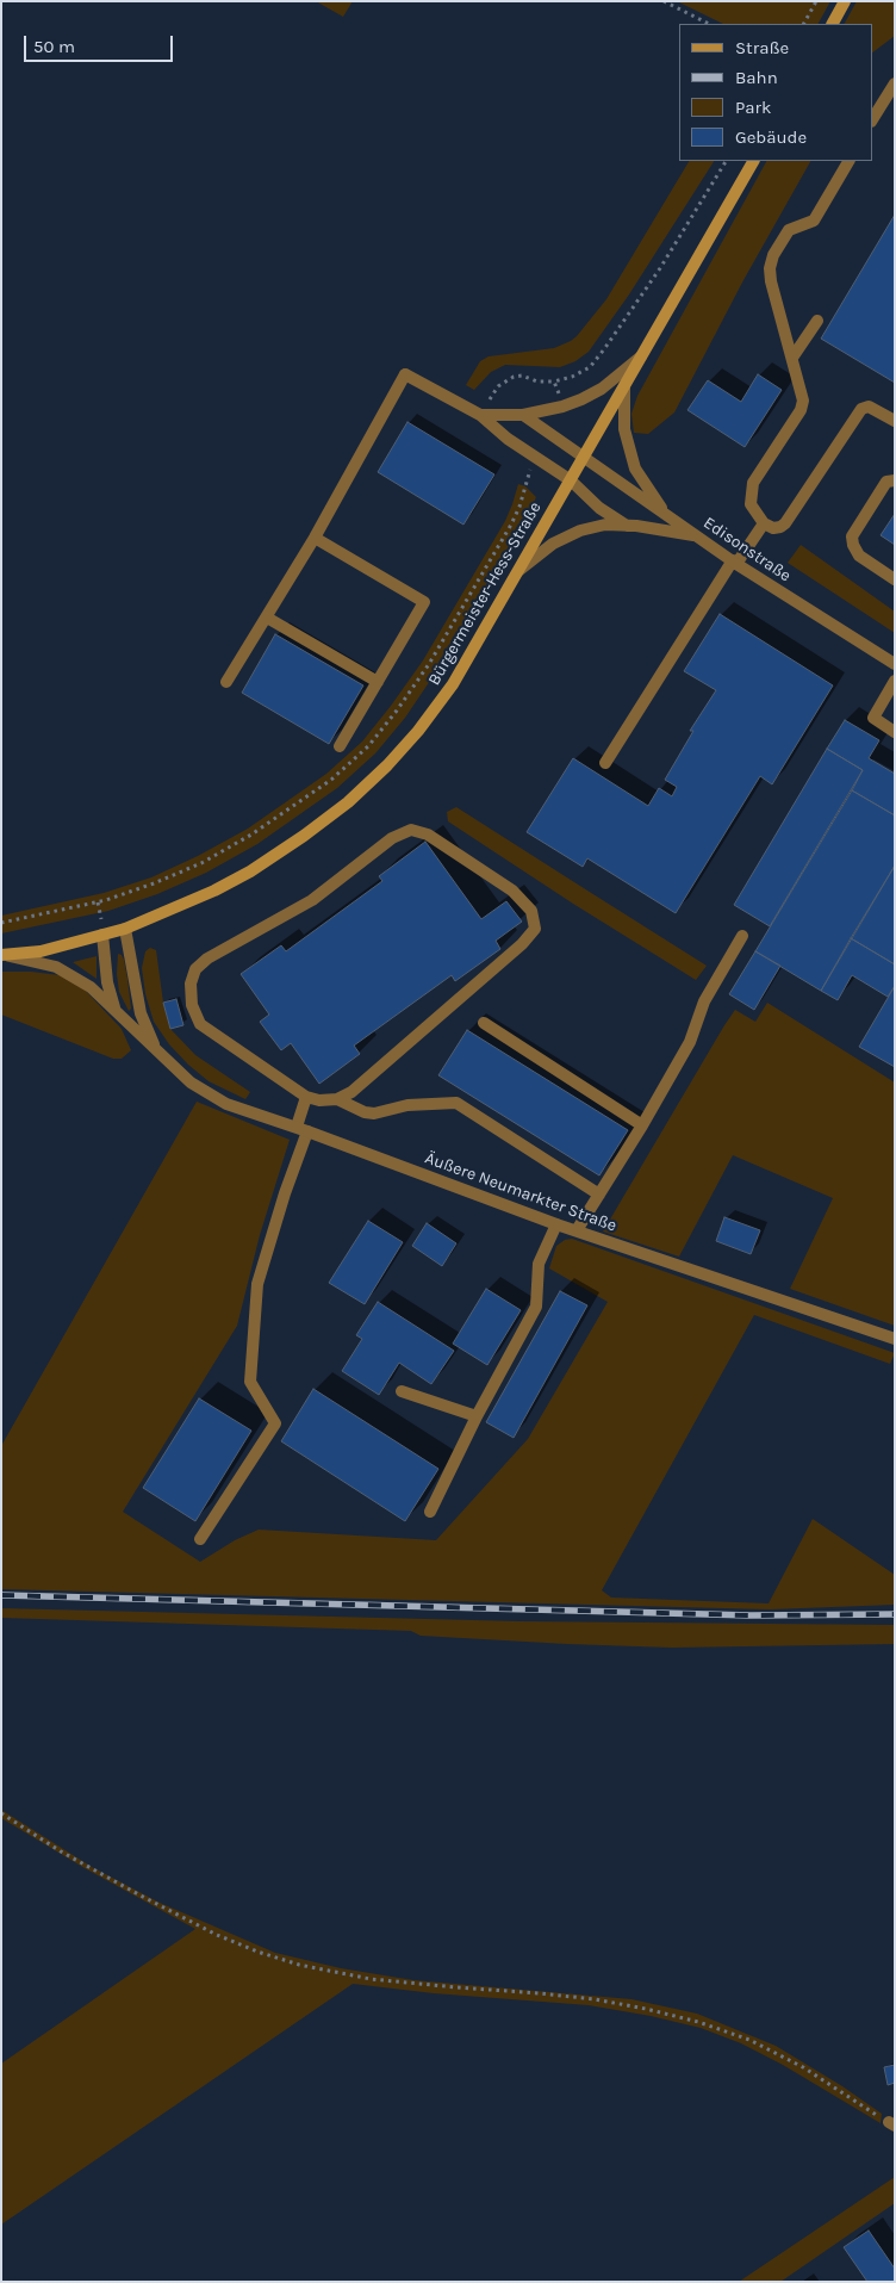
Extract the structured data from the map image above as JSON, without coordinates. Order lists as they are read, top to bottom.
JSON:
{
  "streets": {
    "main road": ["Bürgermeister-Hess-Straße", "Äußere Neumarkter Straße"],
    "street": ["Edisonstraße"]
  },
  "crossings": [
    ["Edisonstraße", "Bürgermeister-Hess-Straße"],
    ["Bürgermeister-Hess-Straße", "Äußere Neumarkter Straße"]
  ],
  "legend": [
    "Straße",
    "Bahn",
    "Park",
    "Gebäude"
  ],
  "scale_bar": "50 m"
}
